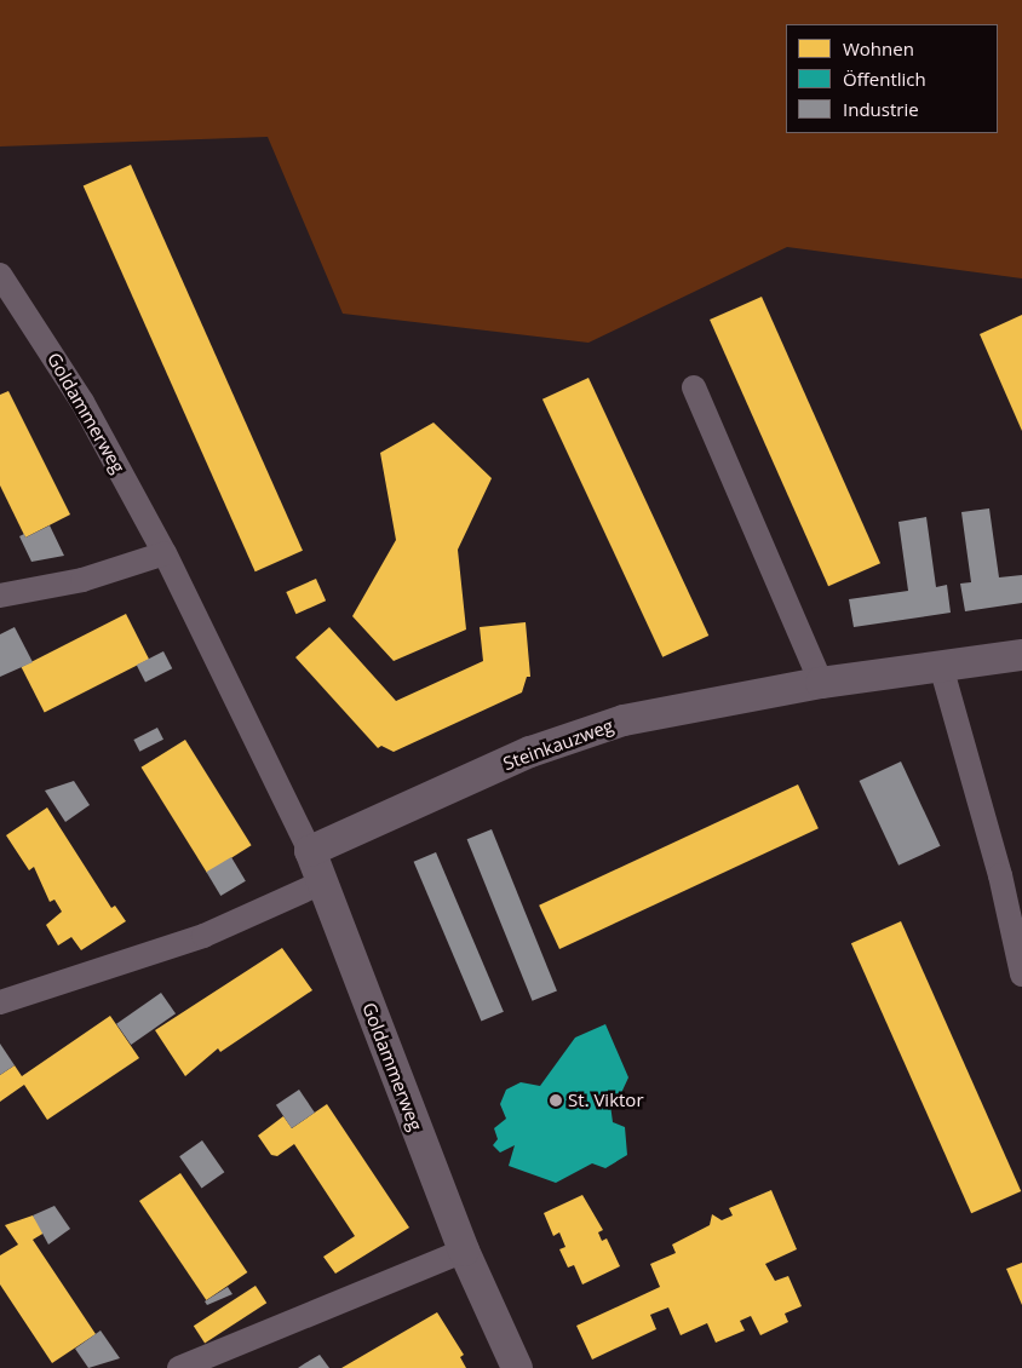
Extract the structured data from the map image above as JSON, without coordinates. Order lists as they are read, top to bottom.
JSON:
{
  "streets": {
    "street": ["Goldammerweg", "Steinkauzweg"]
  },
  "crossings": [
    ["Goldammerweg", "Steinkauzweg"]
  ],
  "places": ["St. Viktor"],
  "legend": ["Wohnen", "Öffentlich", "Industrie"]
}
